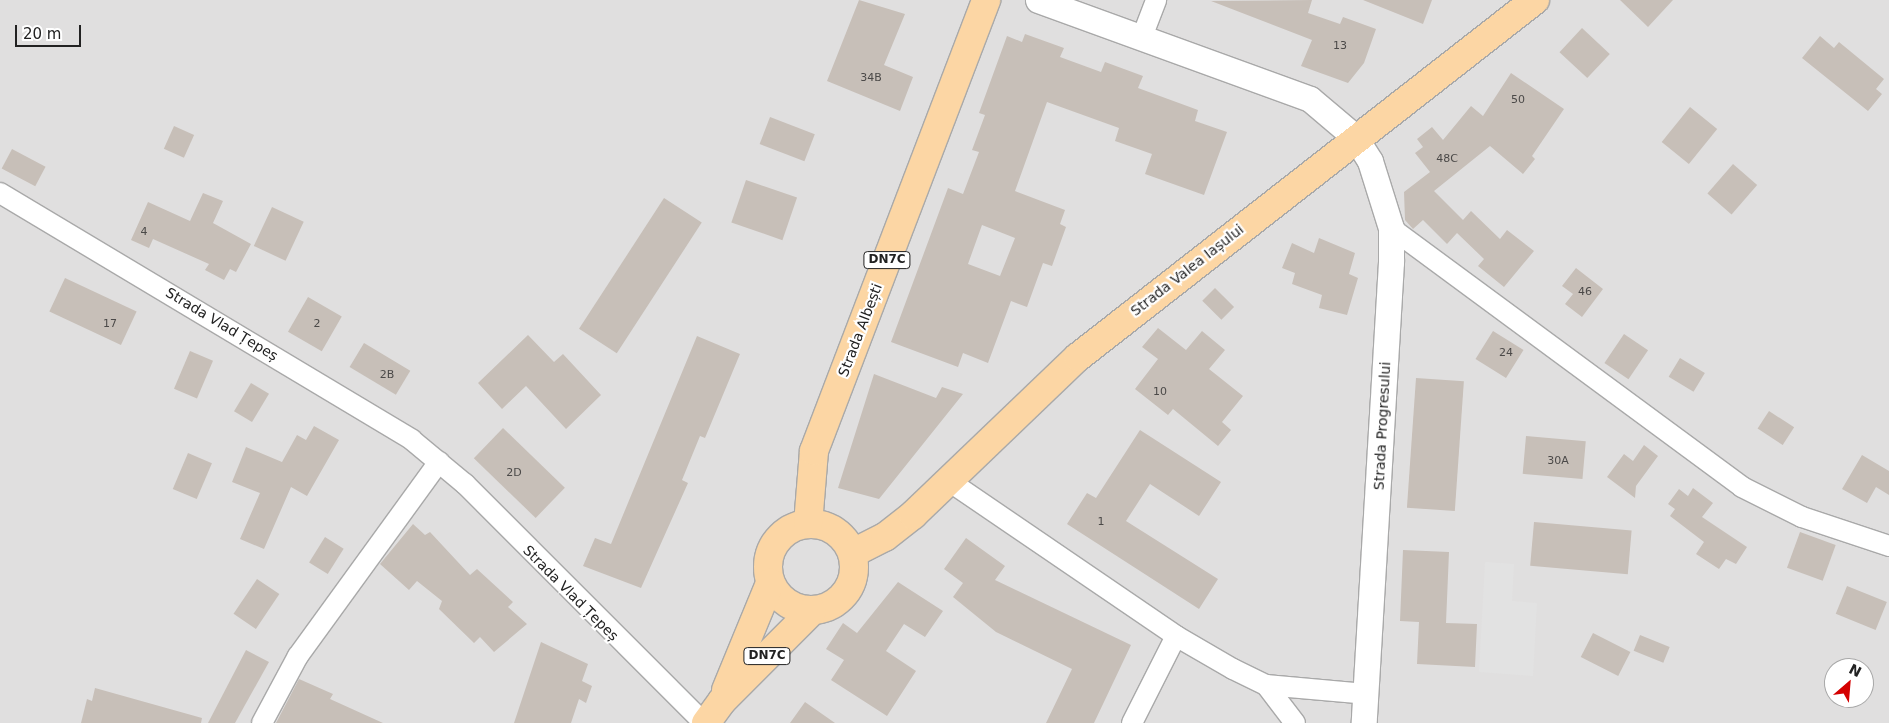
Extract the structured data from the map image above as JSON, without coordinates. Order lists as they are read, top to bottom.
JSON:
{
  "streets": {
    "main road": ["DN7C", "Strada Valea Iașului", "Strada Albești"],
    "street": ["Strada Vlad Țepeș", "Strada Progresului"]
  },
  "crossings": [
    ["DN7C", "Strada Valea Iașului"],
    ["DN7C", "Strada Vlad Țepeș"],
    ["DN7C", "Strada Albești"],
    ["Strada Valea Iașului", "Strada Albești"],
    ["Strada Valea Iașului", "Strada Progresului"]
  ],
  "house_numbers": [
    "13",
    "34B",
    "50",
    "48C",
    "4",
    "46",
    "17",
    "2",
    "24",
    "2B",
    "10",
    "30A",
    "2D",
    "1"
  ],
  "scale_bar": "20 m",
  "north": "top right"
}
